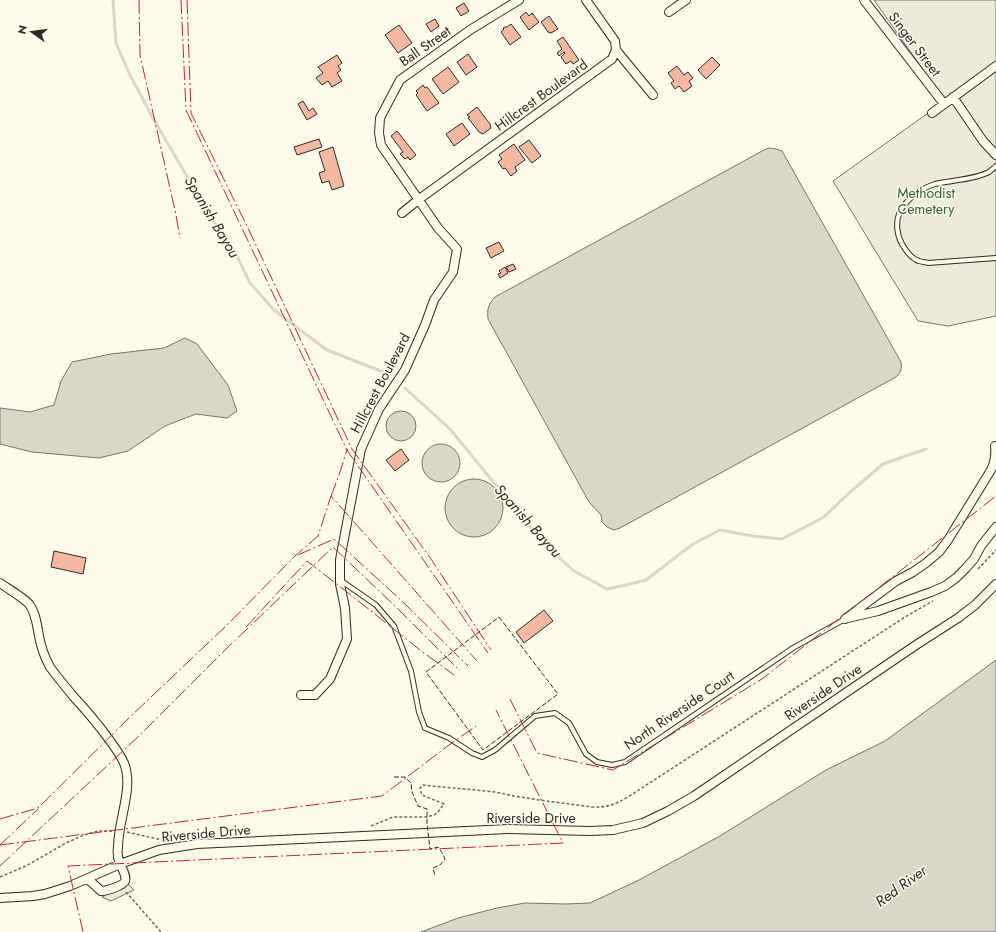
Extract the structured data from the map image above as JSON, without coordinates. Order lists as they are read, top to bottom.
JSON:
{
  "streets": {
    "street": [
      "Singer Street",
      "Ball Street",
      "Hillcrest Boulevard",
      "Riverside Drive",
      "North Riverside Court"
    ]
  },
  "crossings": [
    ["Ball Street", "Hillcrest Boulevard"],
    ["Hillcrest Boulevard", "North Riverside Court"]
  ],
  "water": ["Spanish Bayou", "Red River"],
  "parks": ["Methodist Cemetery"],
  "north": "left"
}
